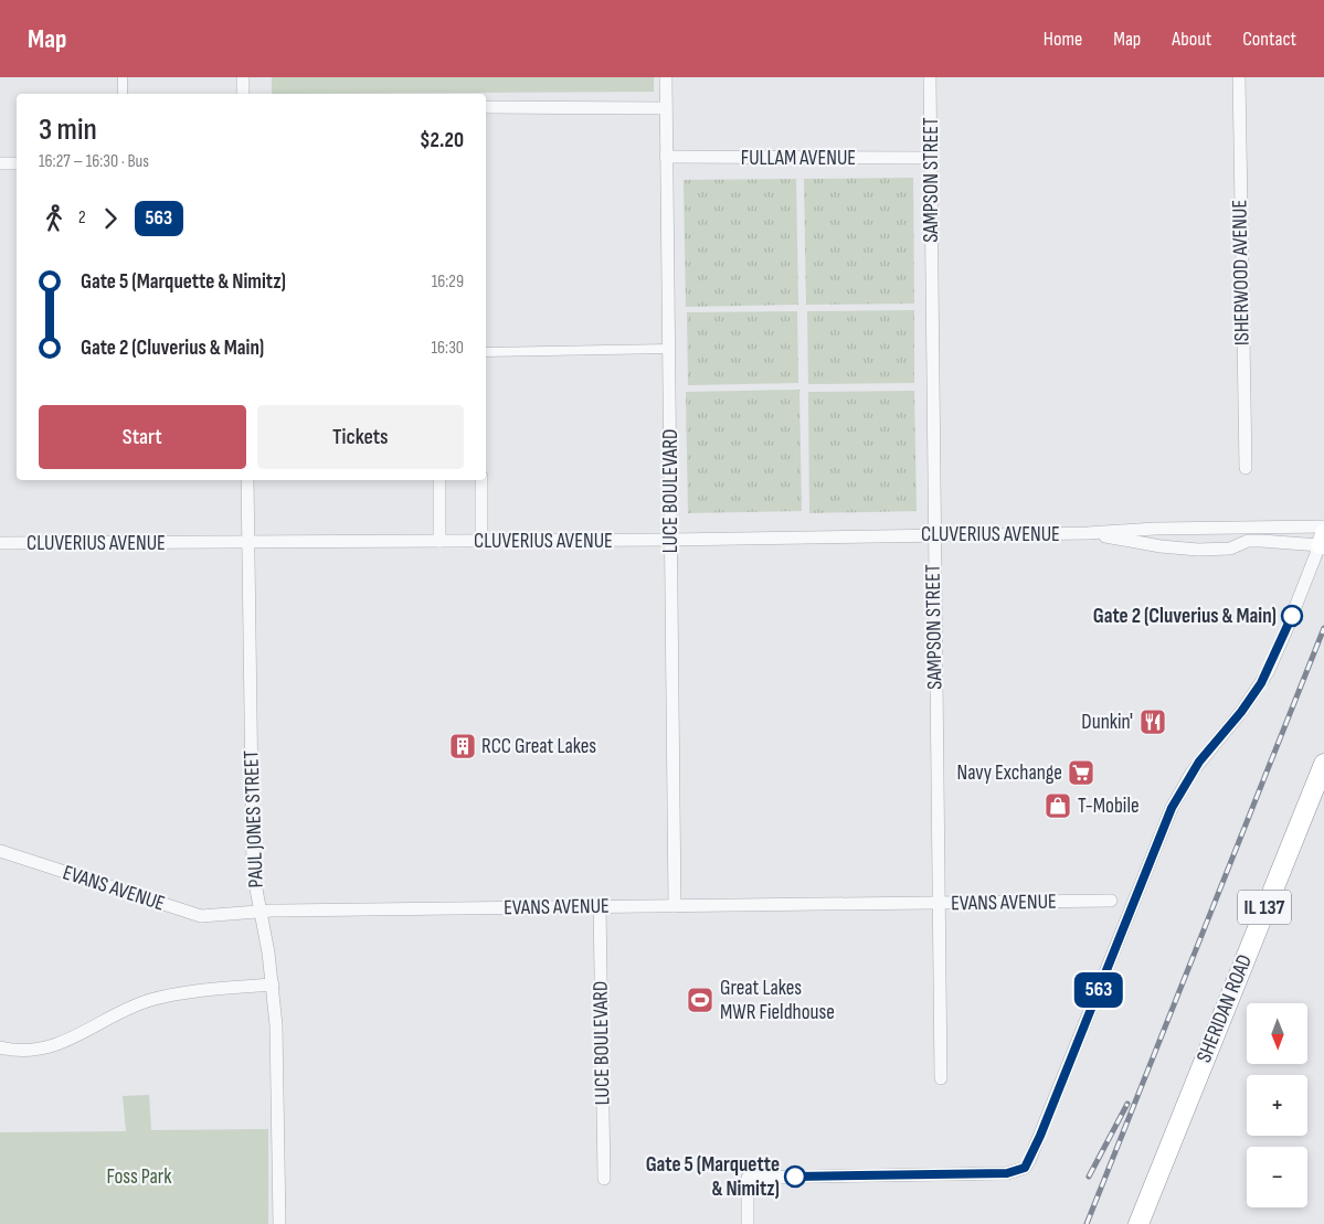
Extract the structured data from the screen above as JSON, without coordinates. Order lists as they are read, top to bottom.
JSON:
{
  "streets": {
    "highway": ["IL 137", "SHERIDAN ROAD"],
    "street": [
      "FULLAM AVENUE",
      "SAMPSON STREET",
      "ISHERWOOD AVENUE",
      "LUCE BOULEVARD",
      "CLUVERIUS AVENUE",
      "PAUL JONES STREET",
      "EVANS AVENUE"
    ]
  },
  "crossings": [
    ["FULLAM AVENUE", "SAMPSON STREET"],
    ["FULLAM AVENUE", "LUCE BOULEVARD"],
    ["SAMPSON STREET", "CLUVERIUS AVENUE"],
    ["SAMPSON STREET", "EVANS AVENUE"],
    ["LUCE BOULEVARD", "CLUVERIUS AVENUE"],
    ["LUCE BOULEVARD", "EVANS AVENUE"],
    ["CLUVERIUS AVENUE", "PAUL JONES STREET"],
    ["PAUL JONES STREET", "EVANS AVENUE"]
  ],
  "parks": ["Foss Park"],
  "places": {
    "other": ["Gate 2 (Cluverius & Main)", "Gate 5 (Marquette & Nimitz)"],
    "restaurant": ["Dunkin'"],
    "building": ["RCC Great Lakes"],
    "supermarket": ["Navy Exchange"],
    "shop": ["T-Mobile"],
    "sports": ["Great Lakes MWR Fieldhouse"]
  },
  "lines": ["bus line 563"],
  "north": "bottom",
  "page": {
    "header": "Map",
    "nav": [
      "Home",
      "Map",
      "About",
      "Contact"
    ],
    "on_map": "563",
    "heading": ["3 min", "16:27 – 16:30 · Bus", "$2.20"],
    "legs": ["2", "563"],
    "list": [
      {
        "name": "Gate 5 (Marquette & Nimitz)",
        "value": "16:29"
      },
      {
        "name": "Gate 2 (Cluverius & Main)",
        "value": "16:30"
      }
    ],
    "buttons": ["Start", "Tickets"],
    "map_buttons": ["+", "−"]
  }
}
